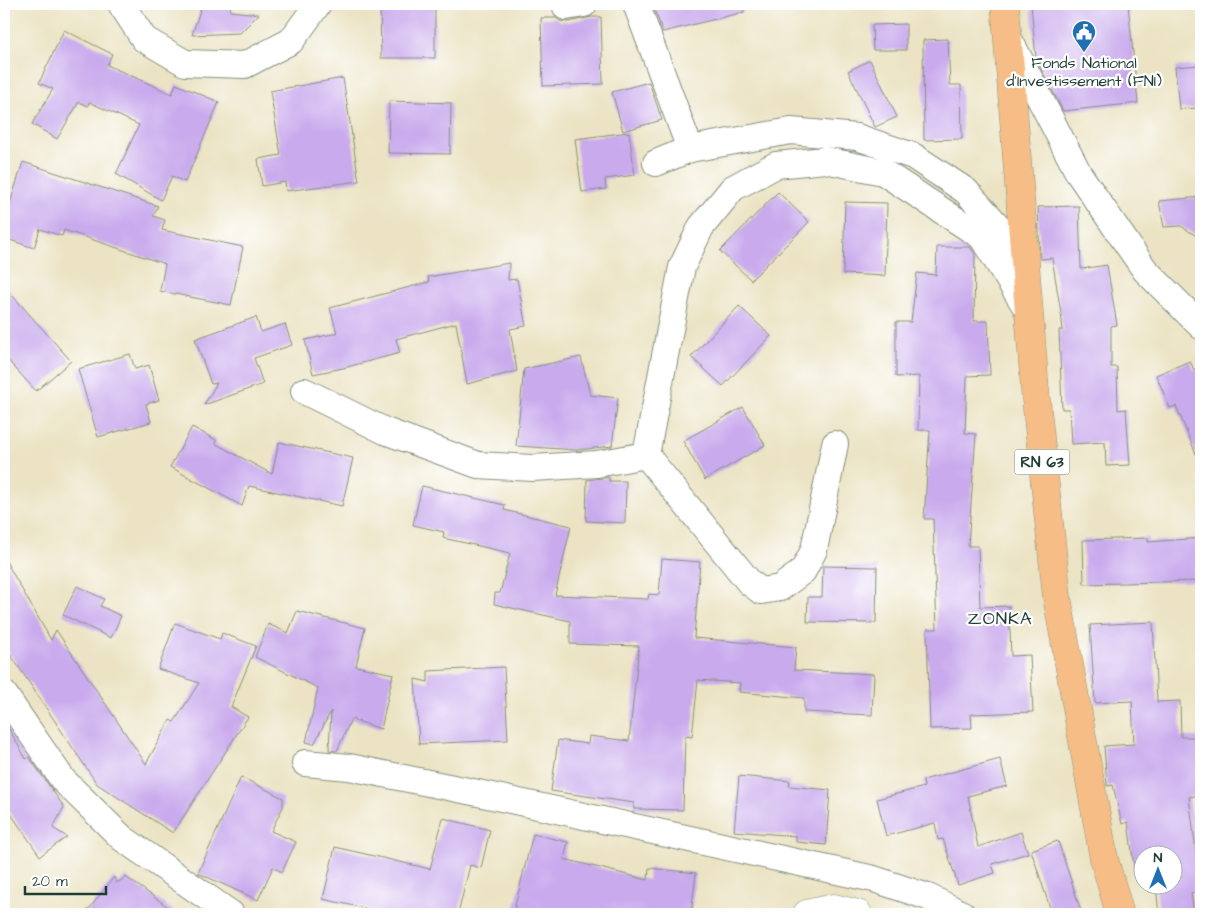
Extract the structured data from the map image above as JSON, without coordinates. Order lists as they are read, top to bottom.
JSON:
{
  "streets": {
    "main road": ["RN 63"]
  },
  "districts": ["ZONKA"],
  "places": {
    "public building": ["Fonds National d'Investissement (FNI)"]
  },
  "scale_bar": "20 m",
  "north": "top"
}
